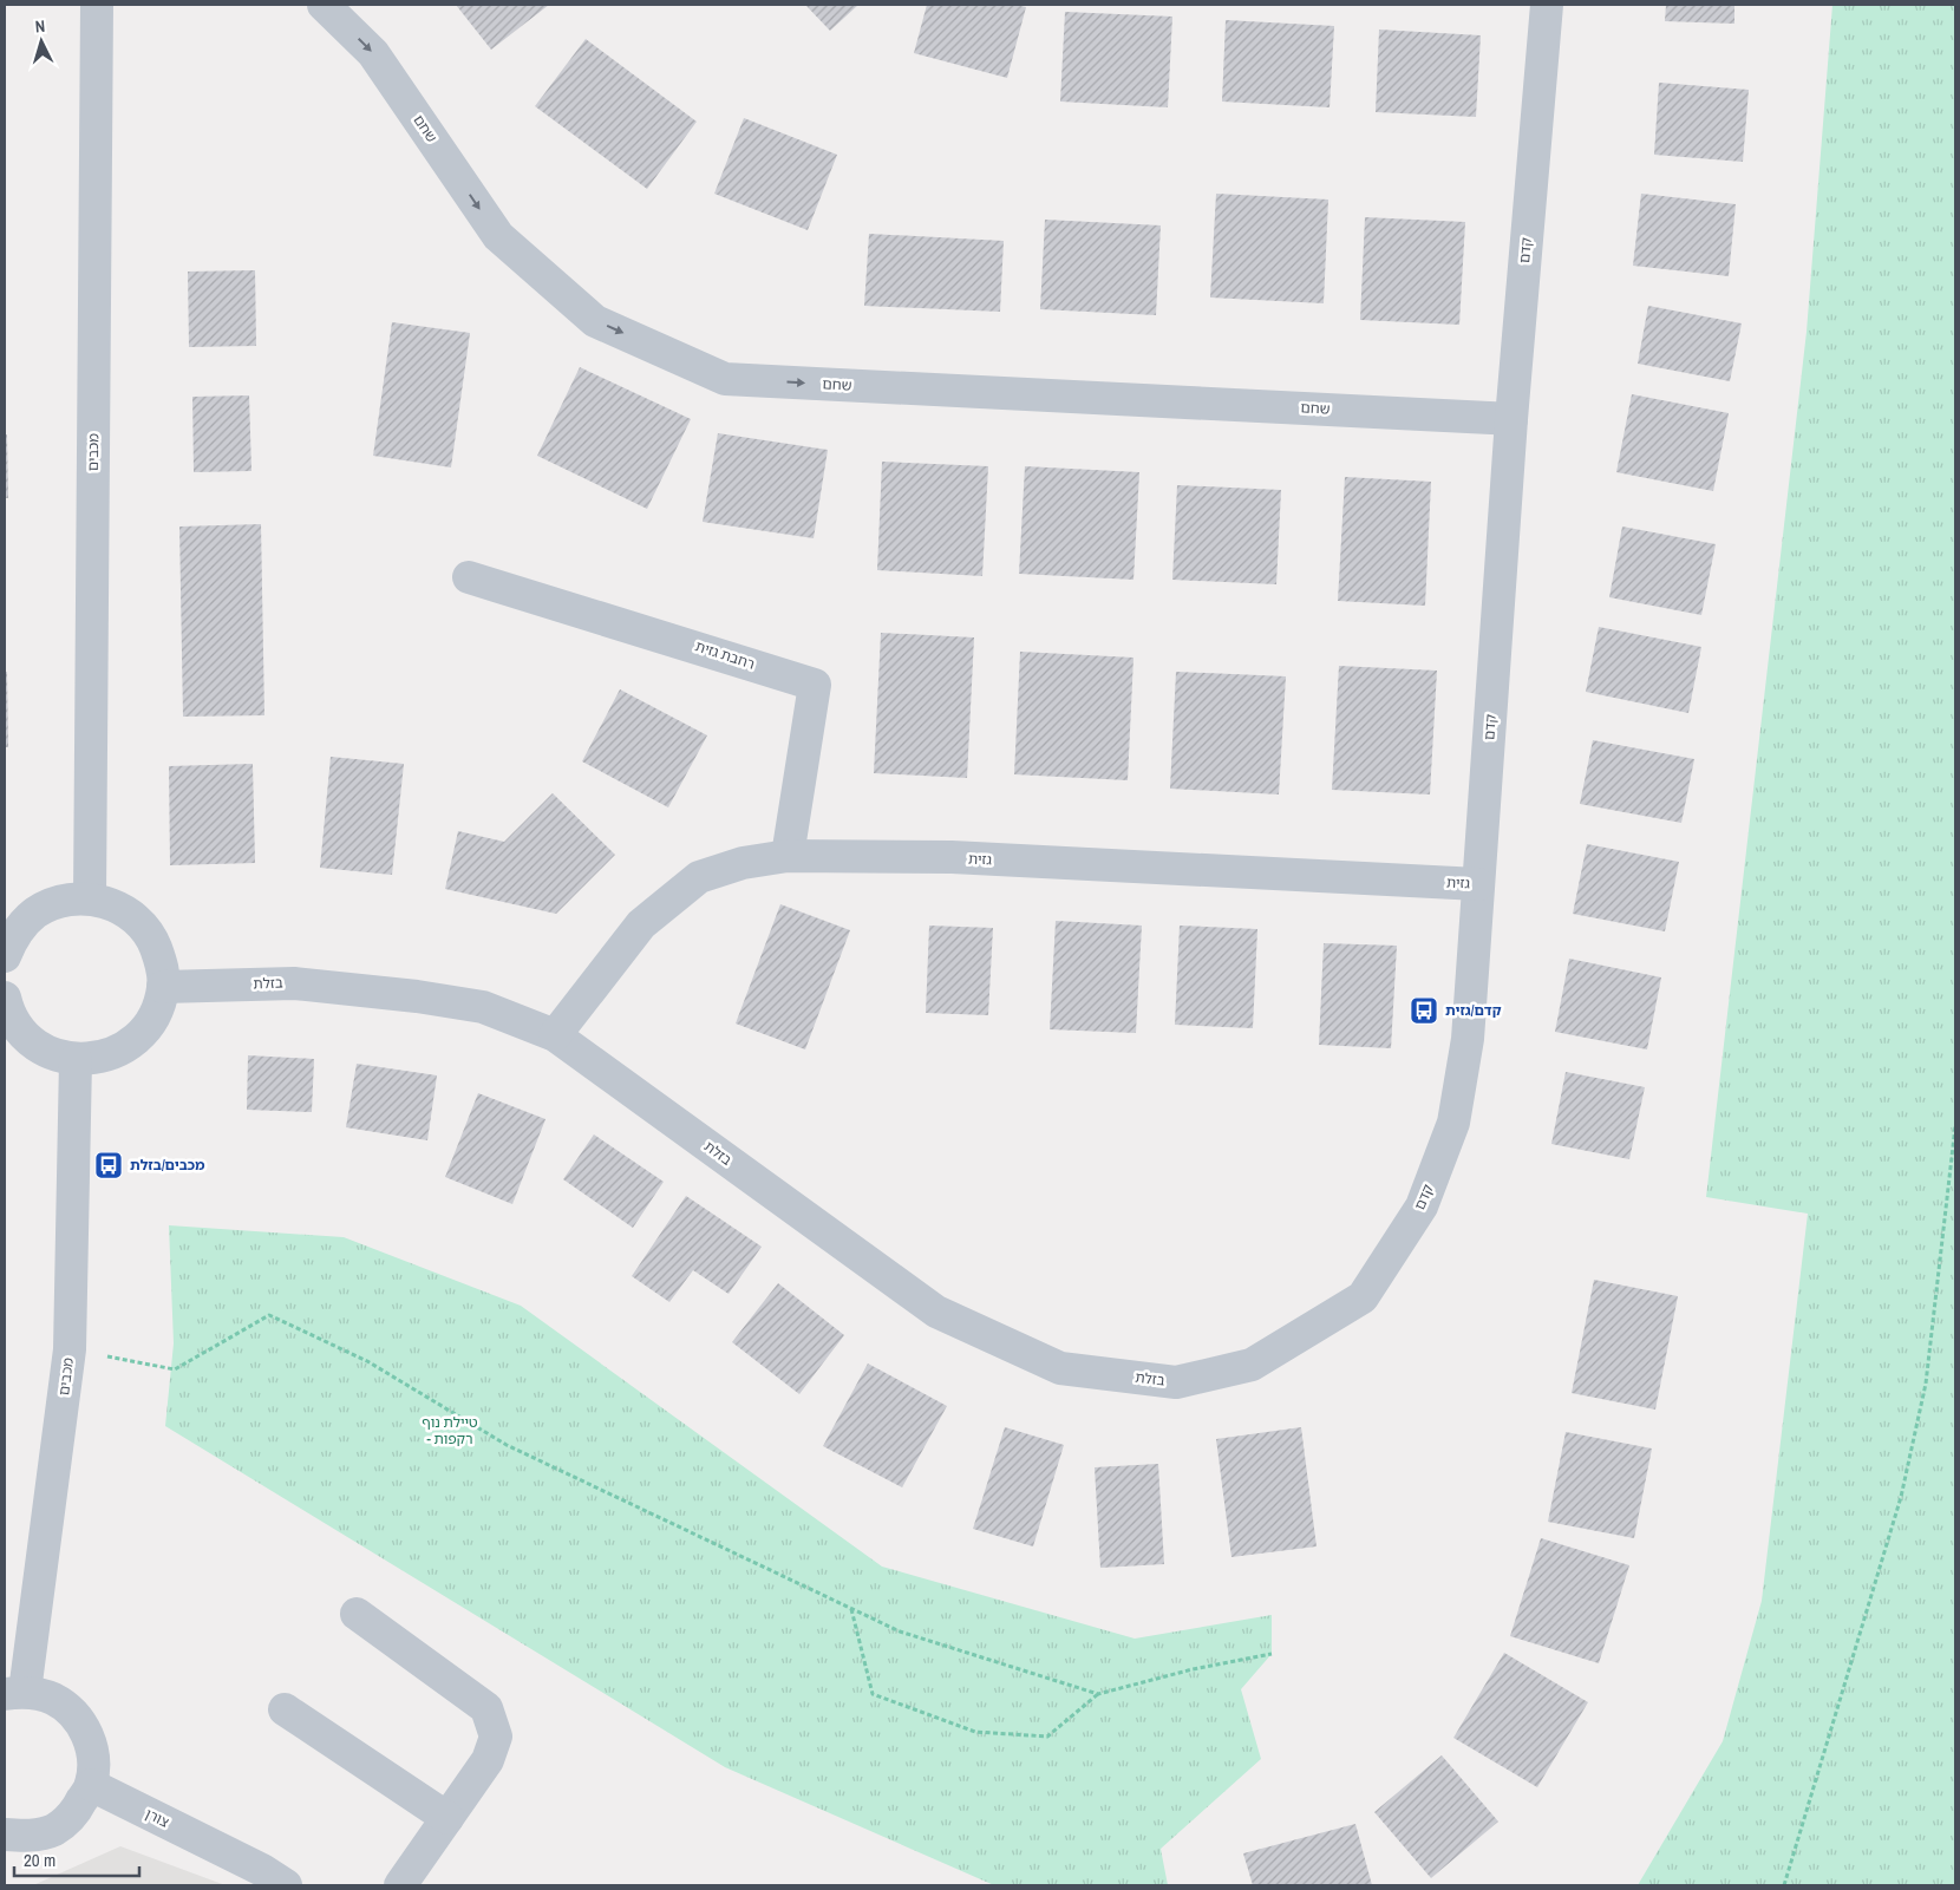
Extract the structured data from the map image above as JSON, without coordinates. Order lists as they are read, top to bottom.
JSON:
{
  "streets": {
    "street": [
      "שחם",
      "קדם",
      "מכבים",
      "רחבת גזית",
      "גזית",
      "בזלת",
      "צורן"
    ]
  },
  "crossings": [
    ["שחם", "קדם"],
    ["קדם", "גזית"],
    ["קדם", "בזלת"],
    ["רחבת גזית", "גזית"],
    ["גזית", "בזלת"]
  ],
  "one_way": ["שחם"],
  "parks": ["טיילת נוף - רקפות"],
  "places": {
    "bus stop": ["קדם/גזית", "מכבים/בזלת"]
  },
  "scale_bar": "20 m",
  "north": "top"
}
